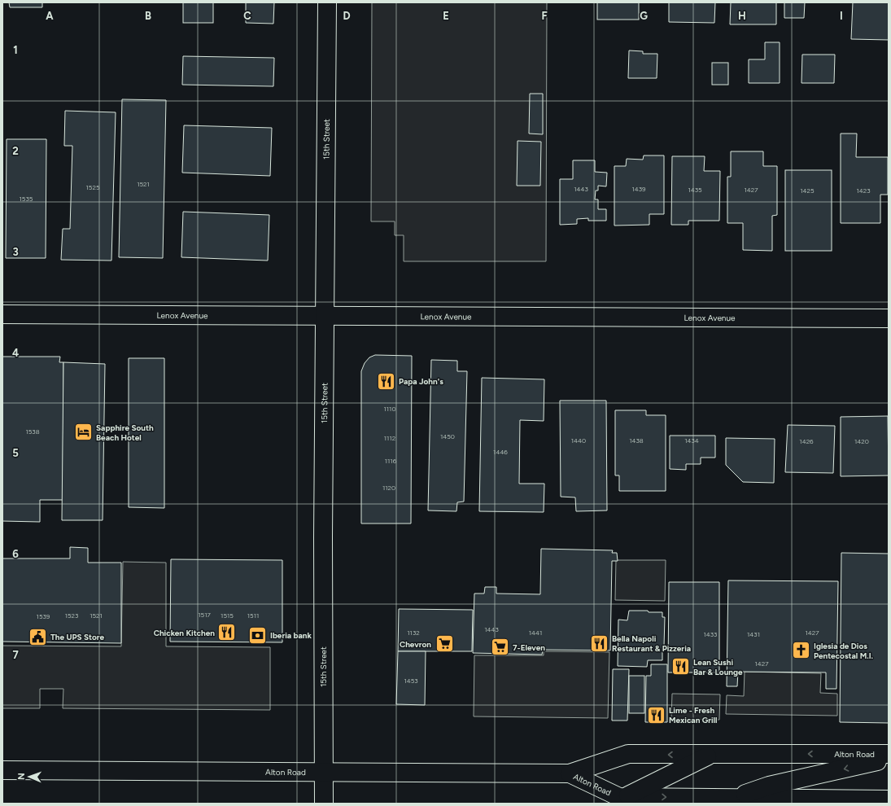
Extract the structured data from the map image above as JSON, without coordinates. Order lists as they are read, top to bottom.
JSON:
{
  "streets": {
    "main road": ["15th Street", "Lenox Avenue", "Alton Road"]
  },
  "crossings": [
    ["15th Street", "Lenox Avenue"],
    ["15th Street", "Alton Road"]
  ],
  "places": {
    "restaurant": [
      "Papa John's",
      "Chicken Kitchen",
      "Bella Napoli Restaurant & Pizzeria",
      "Lean Sushi Bar & Lounge",
      "Lime - Fresh Mexican Grill"
    ],
    "hotel": ["Sapphire South Beach Hotel"],
    "bank": ["Iberia bank"],
    "public building": ["The UPS Store"],
    "supermarket": ["Chevron", "7-Eleven"],
    "church": ["Iglesia de Dios Pentecostal M.I."]
  },
  "house_numbers": [
    "1521",
    "1525",
    "1443",
    "1439",
    "1435",
    "1427",
    "1425",
    "1423",
    "1535",
    "1110",
    "1538",
    "1450",
    "1112",
    "1440",
    "1438",
    "1434",
    "1426",
    "1420",
    "1446",
    "1116",
    "1120",
    "1517",
    "1523",
    "1521",
    "1515",
    "1511",
    "1539",
    "1443",
    "1132",
    "1441",
    "1427",
    "1433",
    "1431",
    "1427",
    "1453"
  ],
  "north": "left",
  "grid": {
    "columns": [
      "A",
      "B",
      "C",
      "D",
      "E",
      "F",
      "G",
      "H",
      "I"
    ],
    "rows": [
      "1",
      "2",
      "3",
      "4",
      "5",
      "6",
      "7"
    ]
  }
}
